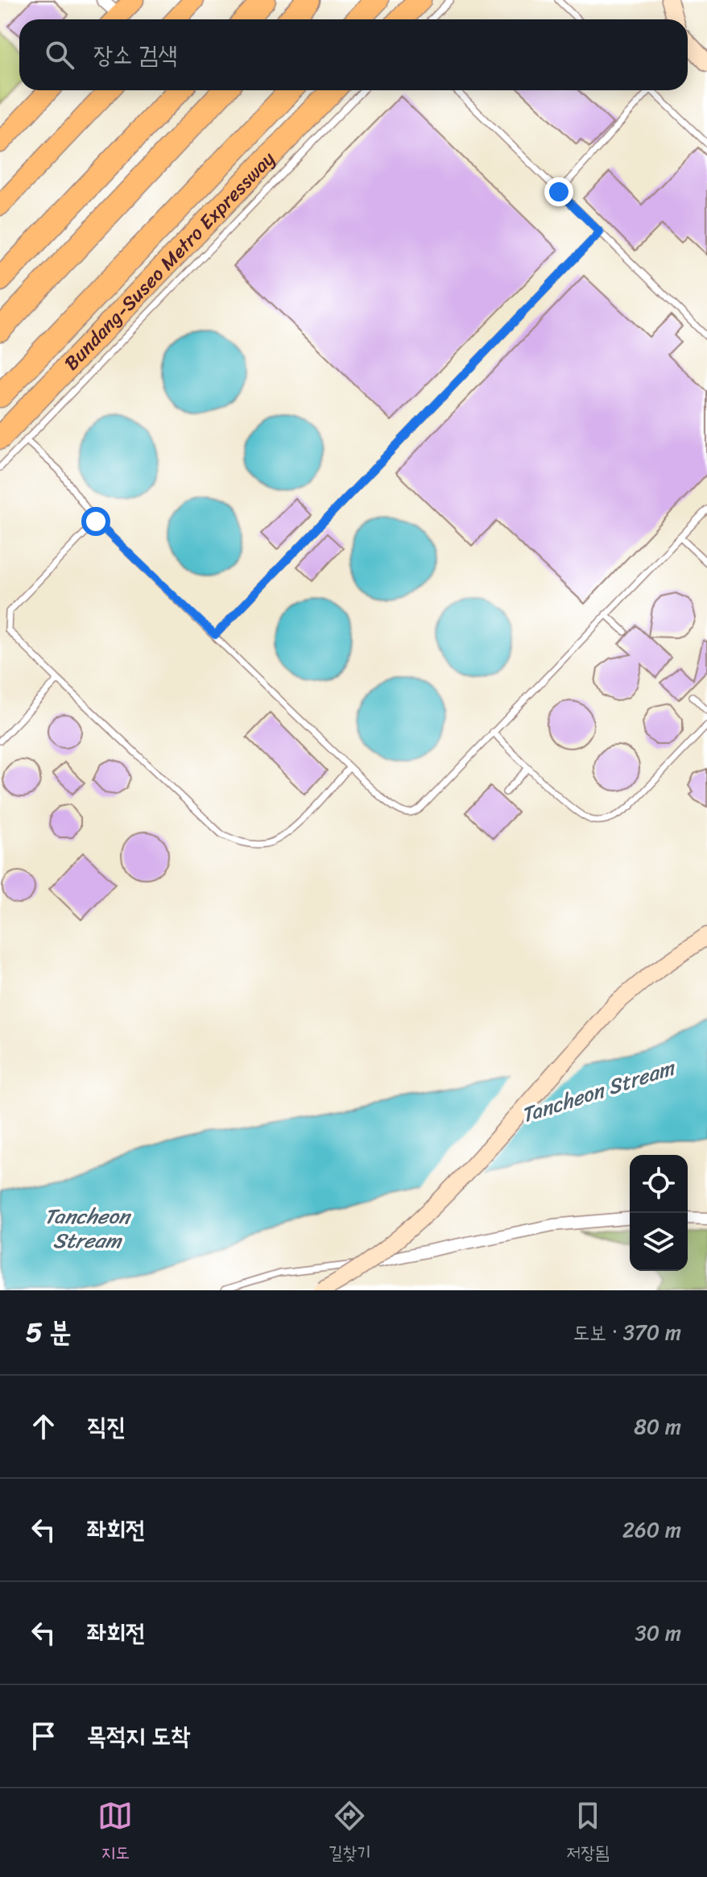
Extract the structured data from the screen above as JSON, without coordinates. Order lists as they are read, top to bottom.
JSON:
{
  "streets": {
    "highway": ["Bundang-Suseo Metro Expressway"]
  },
  "water": ["Tancheon Stream"],
  "page": {
    "search": "장소 검색",
    "heading": ["5 분", "도보 · 370 m"],
    "list": [
      ["직진", "80 m"],
      ["좌회전", "260 m"],
      ["좌회전", "30 m"],
      "목적지 도착"
    ],
    "nav": ["지도", "길찾기", "저장됨"]
  }
}
